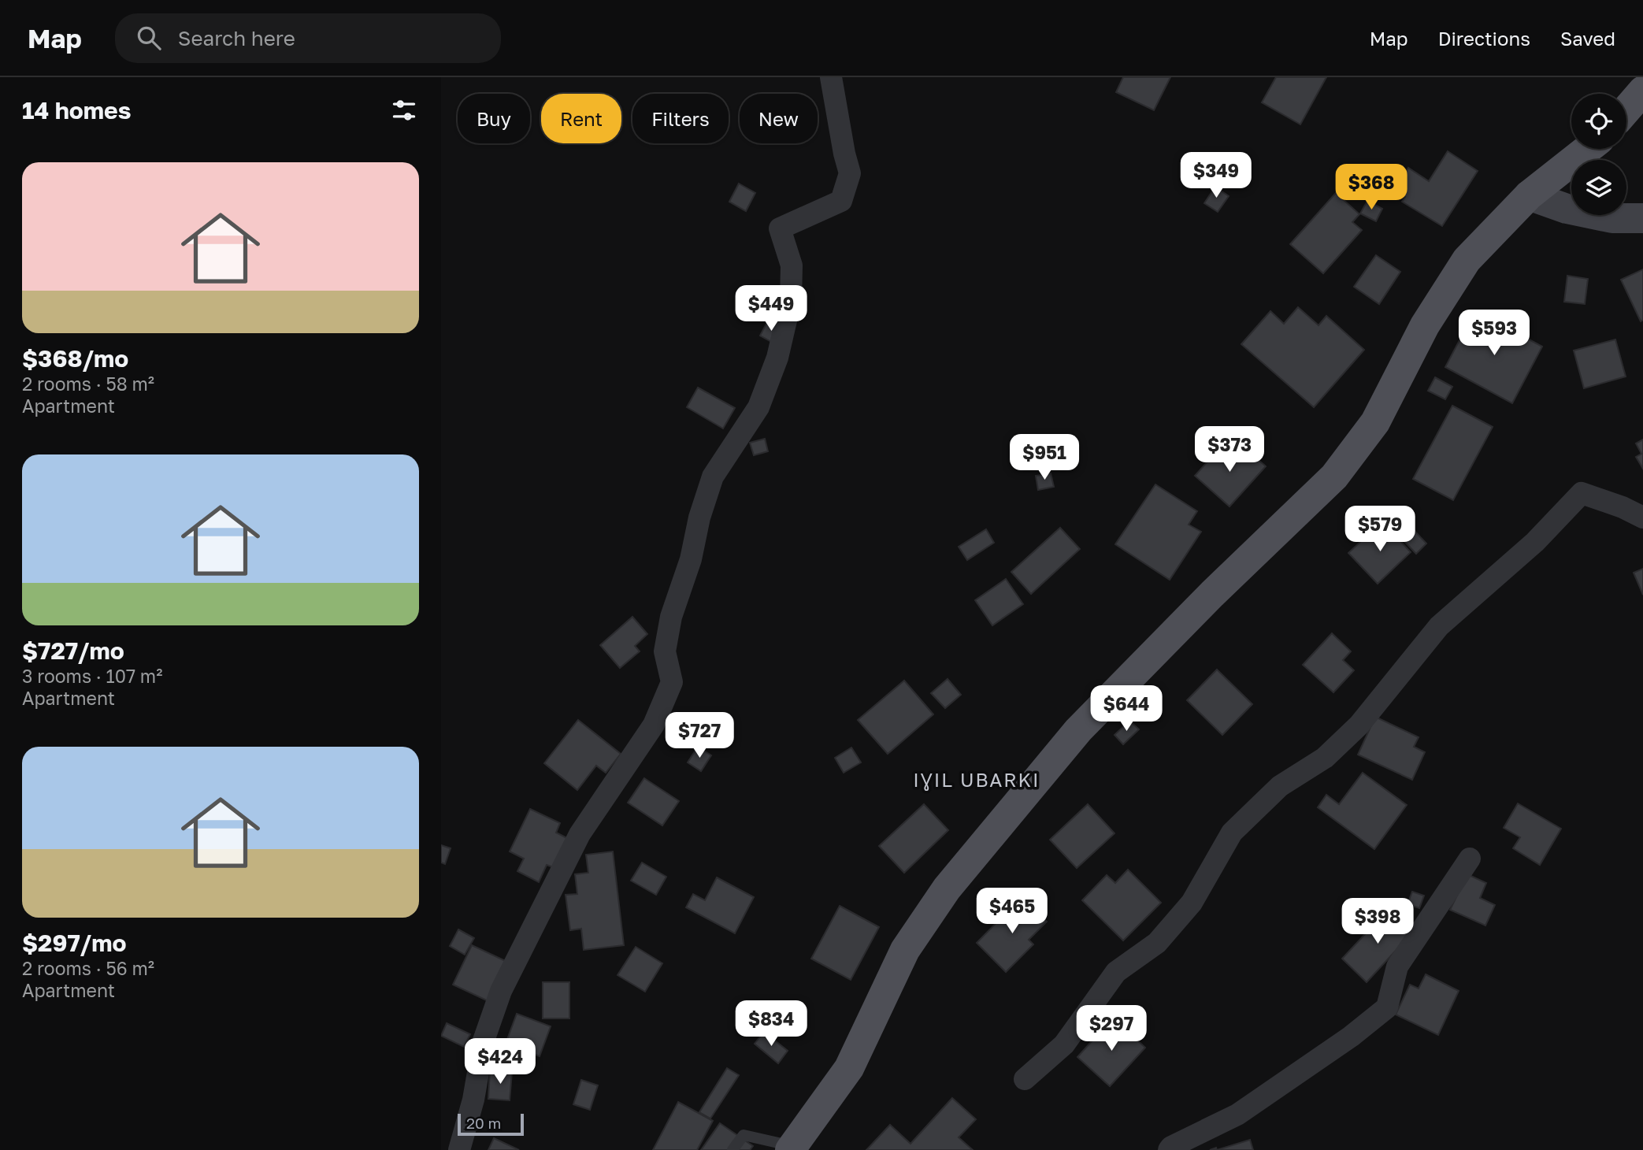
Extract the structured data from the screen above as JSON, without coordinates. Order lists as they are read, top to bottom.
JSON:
{
  "districts": ["IƔIL UBARKI"],
  "scale_bar": "20 m",
  "page": {
    "header": "Map",
    "search": "Search here",
    "nav": ["Map", "Directions", "Saved"],
    "heading": "14 homes",
    "chip": [
      "Buy",
      "Rent",
      "Filters",
      "New"
    ],
    "list": [
      {
        "name": "$368/mo",
        "note": "2 rooms · 58 m² · Apartment"
      },
      {
        "name": "$727/mo",
        "note": "3 rooms · 107 m² · Apartment"
      },
      {
        "name": "$297/mo",
        "note": "2 rooms · 56 m² · Apartment"
      }
    ],
    "price": [
      "$349",
      "$368",
      "$449",
      "$593",
      "$373",
      "$951",
      "$579",
      "$644",
      "$727",
      "$465",
      "$398",
      "$834",
      "$297",
      "$424"
    ],
    "scale": "20 m"
  }
}
